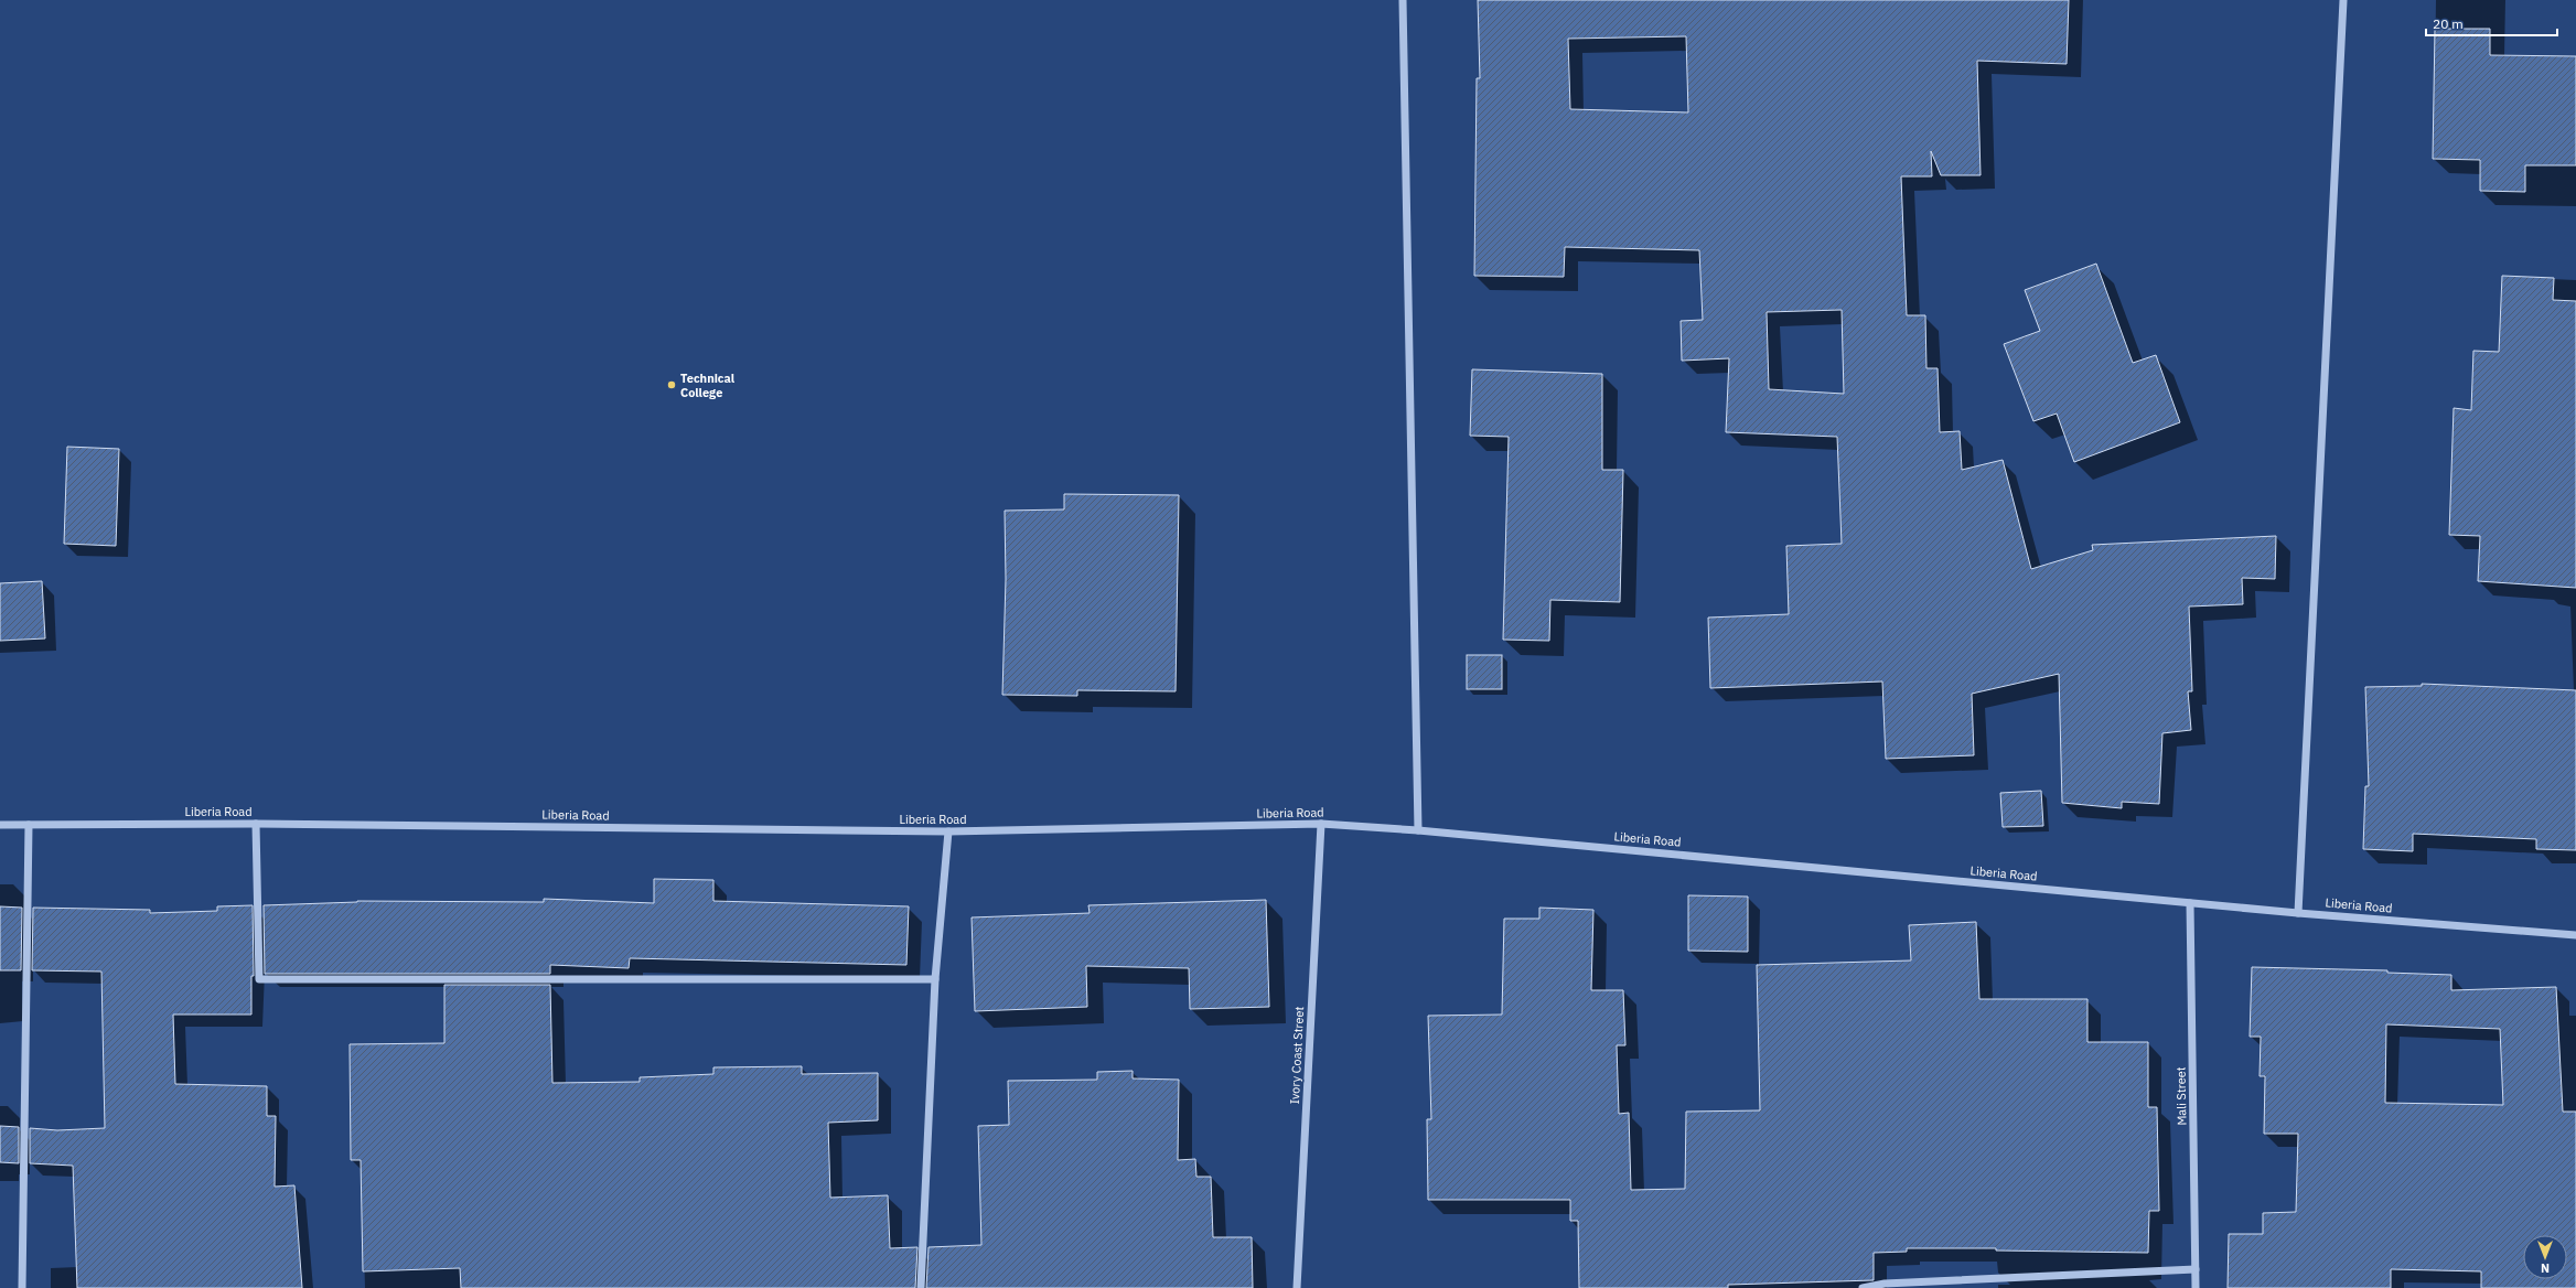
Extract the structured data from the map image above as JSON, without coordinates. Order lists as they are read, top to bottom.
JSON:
{
  "streets": {
    "street": ["Liberia Road", "Ivory Coast Street", "Mali Street"]
  },
  "crossings": [
    ["Liberia Road", "Ivory Coast Street"],
    ["Liberia Road", "Mali Street"]
  ],
  "places": ["Technical College"],
  "scale_bar": "20 m",
  "north": "bottom"
}
